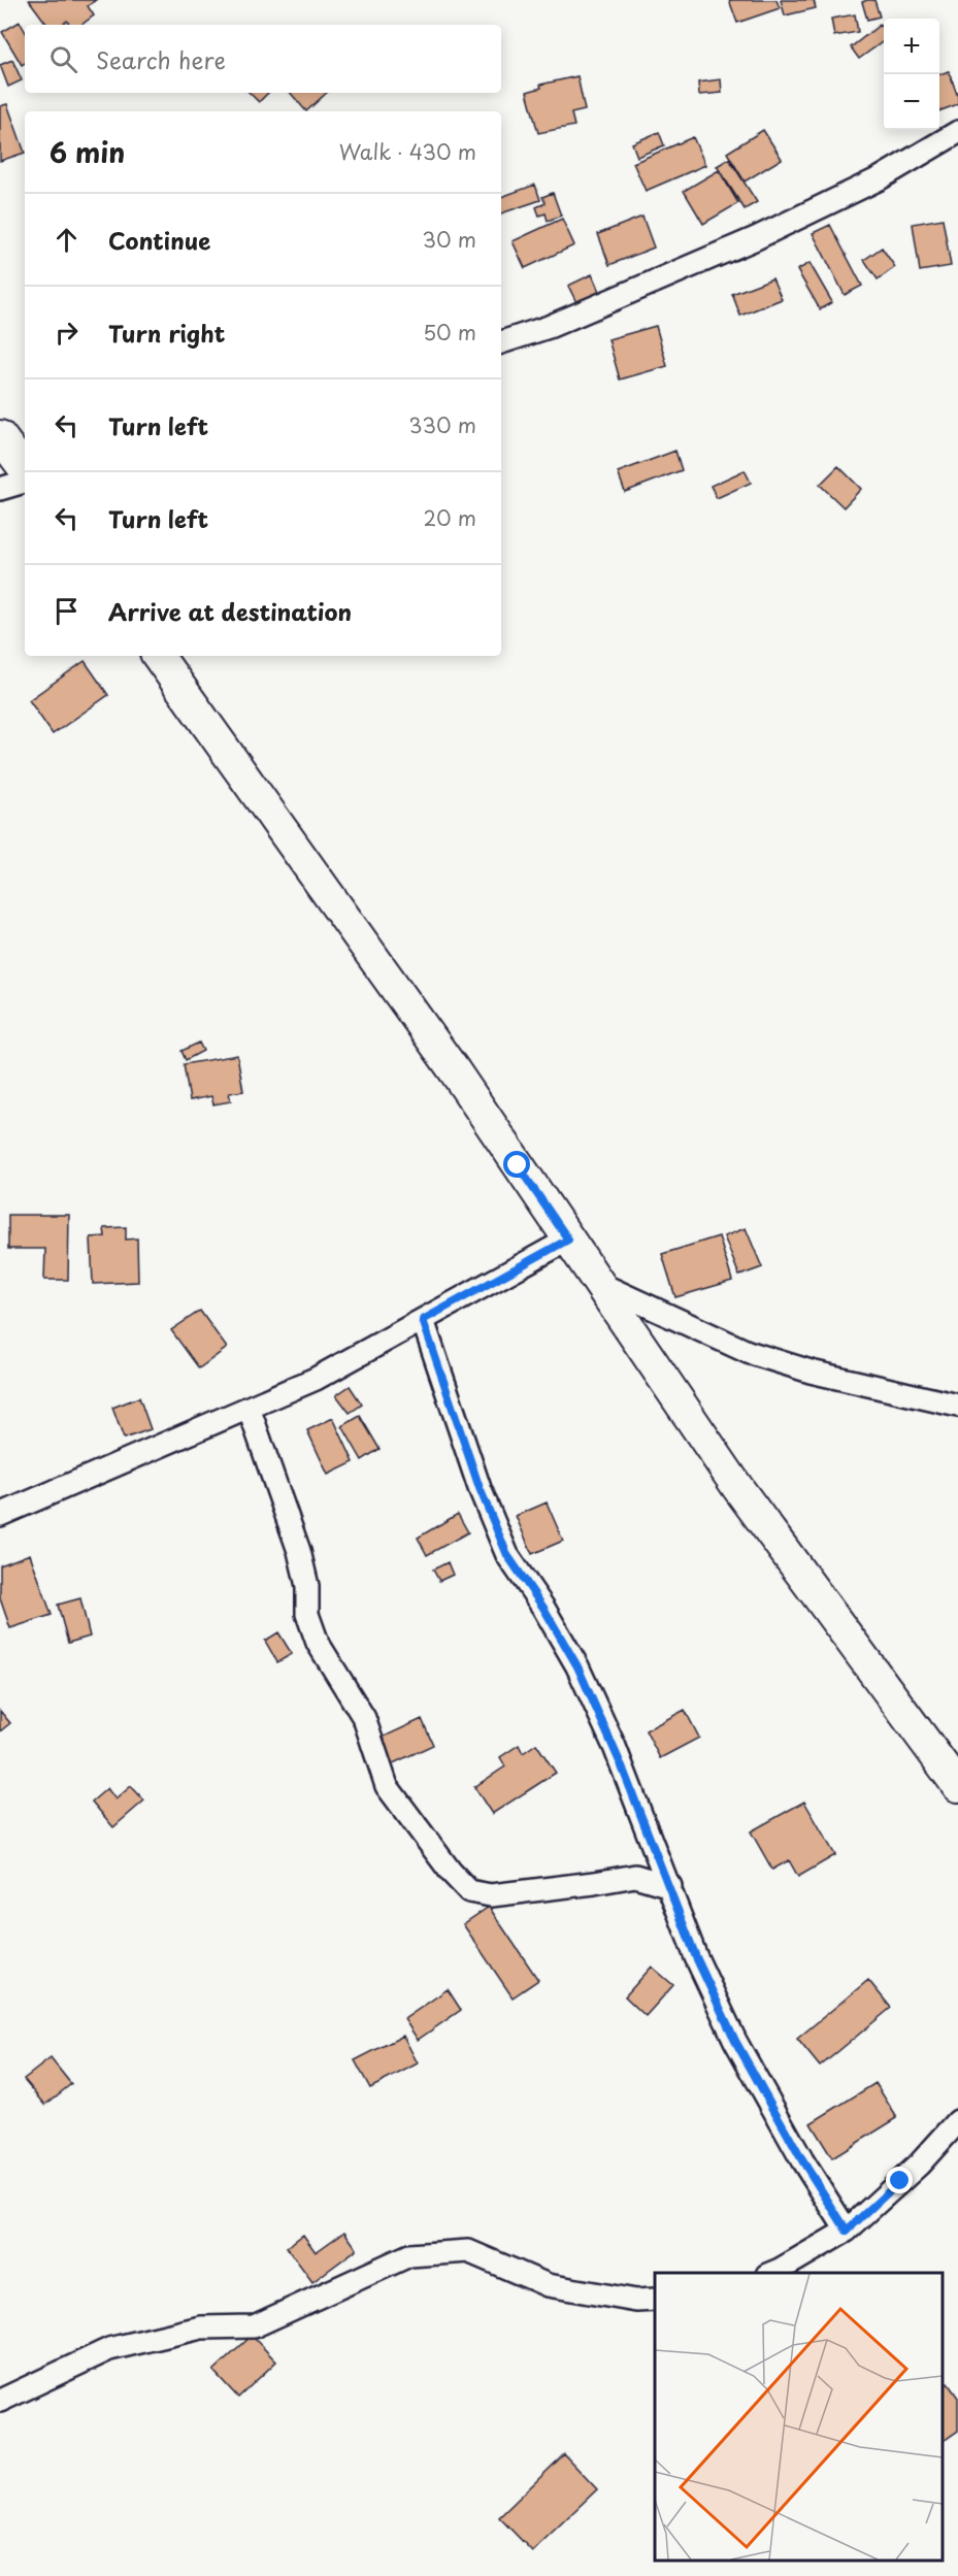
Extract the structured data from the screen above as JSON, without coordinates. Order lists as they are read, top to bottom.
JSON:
{
  "page": {
    "map_buttons": ["+", "−"],
    "search": "Search here",
    "heading": ["6 min", "Walk · 430 m"],
    "list": [
      ["Continue", "30 m"],
      ["Turn right", "50 m"],
      ["Turn left", "330 m"],
      ["Turn left", "20 m"],
      "Arrive at destination"
    ]
  }
}
